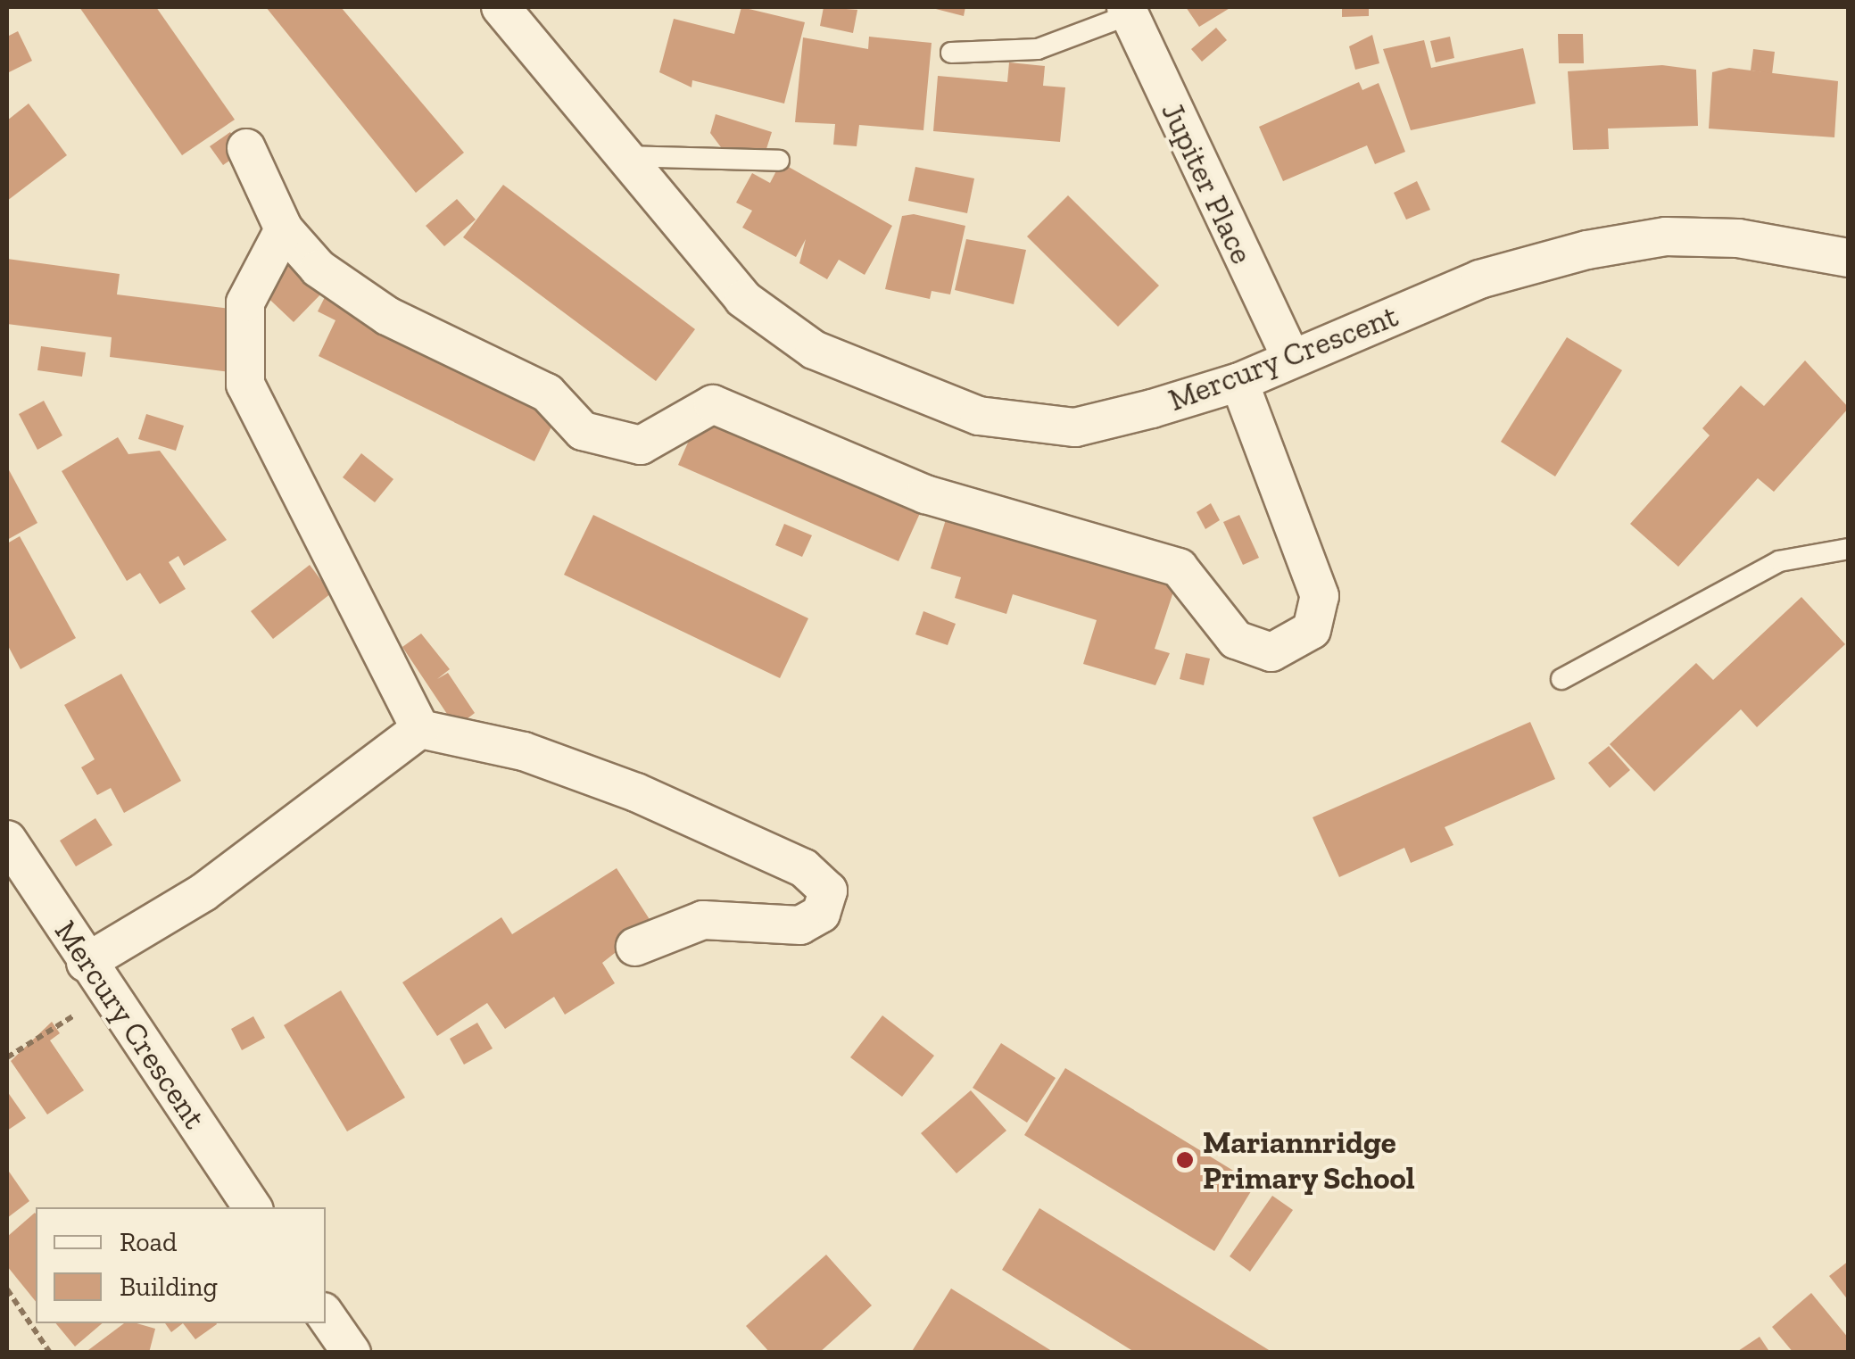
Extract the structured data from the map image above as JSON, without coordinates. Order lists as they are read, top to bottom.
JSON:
{
  "streets": {
    "street": ["Jupiter Place", "Mercury Crescent"]
  },
  "crossings": [
    ["Jupiter Place", "Mercury Crescent"]
  ],
  "places": ["Mariannridge Primary School"],
  "legend": ["Road", "Building"]
}
